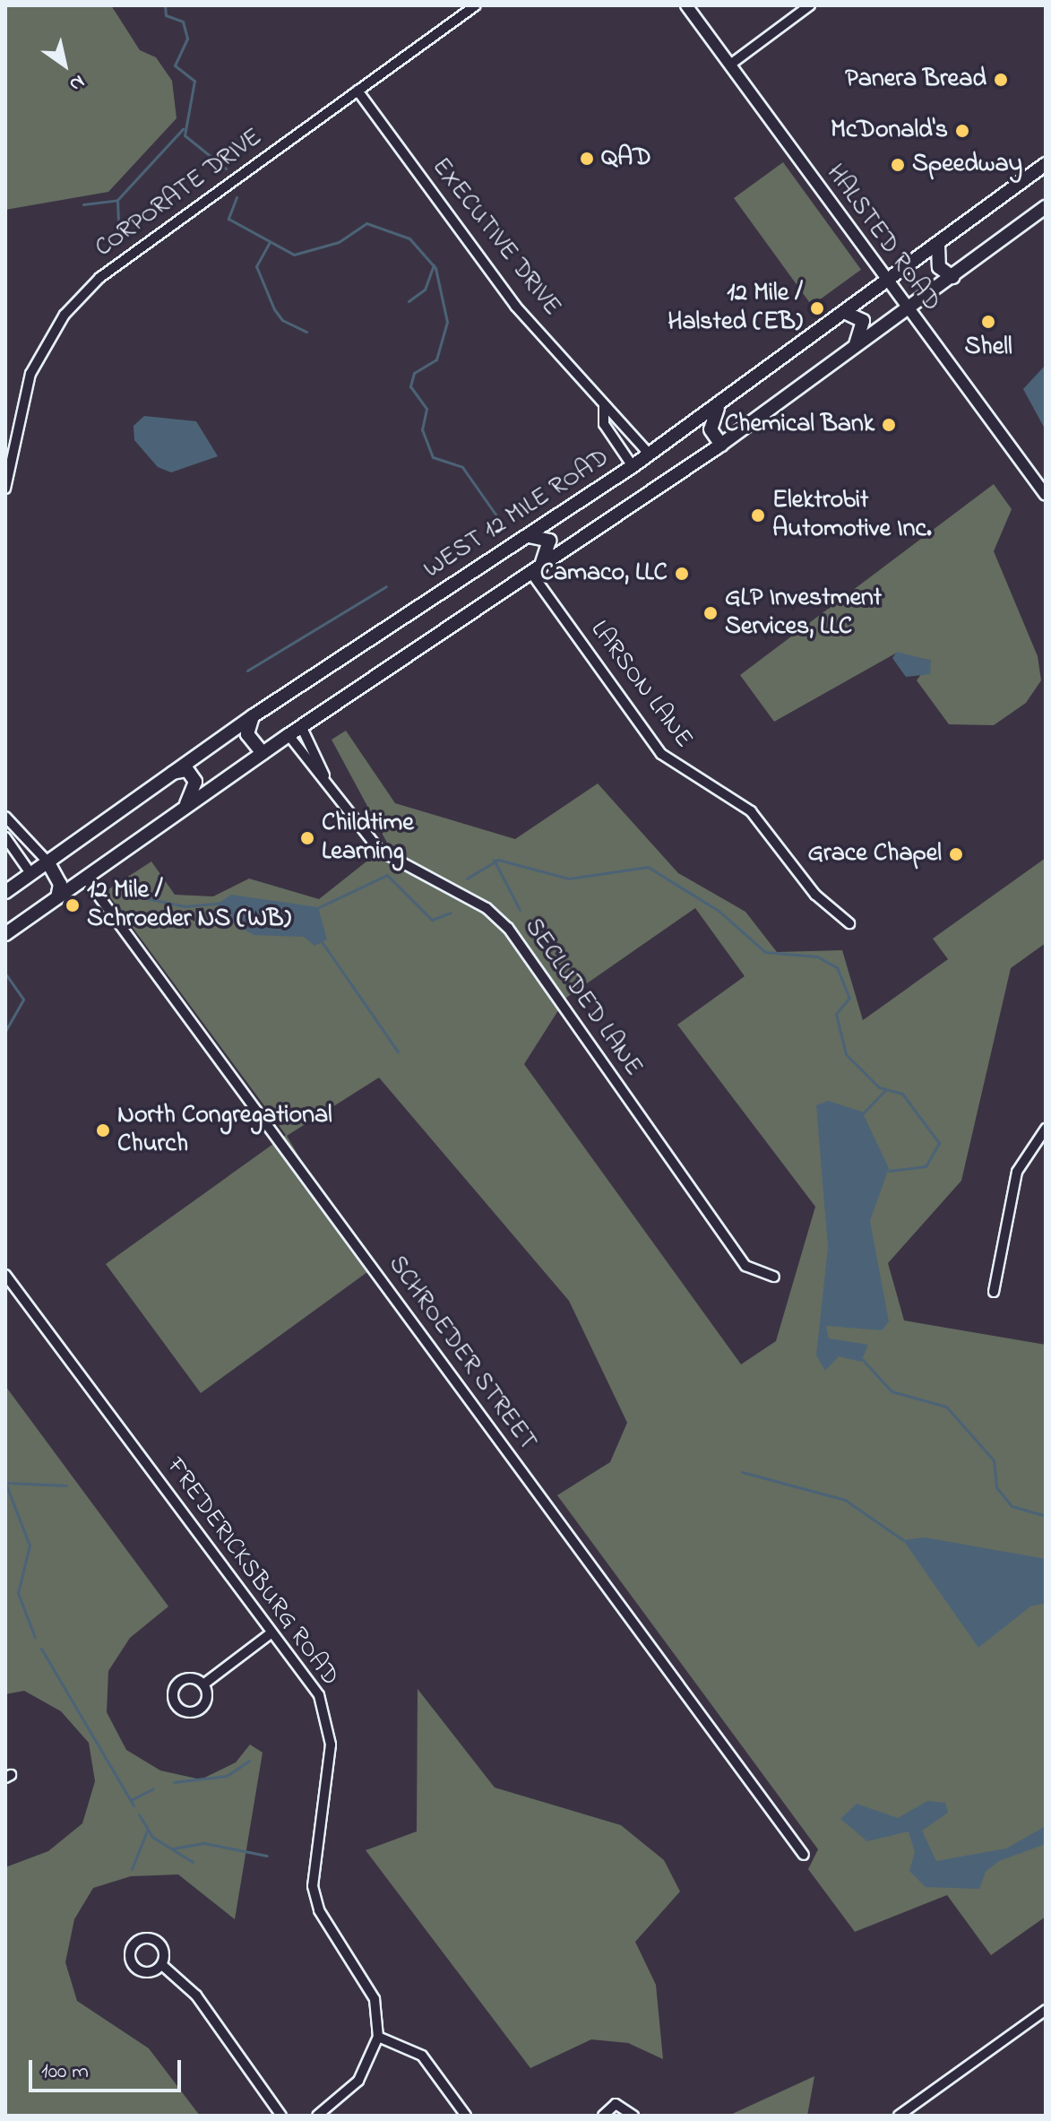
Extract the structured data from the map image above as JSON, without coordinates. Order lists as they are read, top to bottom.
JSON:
{
  "streets": {
    "main road": ["WEST 12 MILE ROAD"],
    "street": [
      "CORPORATE DRIVE",
      "EXECUTIVE DRIVE",
      "HALSTED ROAD",
      "LARSON LANE",
      "SECLUDED LANE",
      "SCHROEDER STREET",
      "FREDERICKSBURG ROAD"
    ]
  },
  "crossings": [
    ["CORPORATE DRIVE", "EXECUTIVE DRIVE"],
    ["EXECUTIVE DRIVE", "WEST 12 MILE ROAD"],
    ["HALSTED ROAD", "WEST 12 MILE ROAD"]
  ],
  "places": [
    "Panera Bread",
    "McDonald's",
    "QAD",
    "Speedway",
    "12 Mile / Halsted (EB)",
    "Shell",
    "Chemical Bank",
    "Elektrobit Automotive Inc.",
    "Camaco, LLC",
    "GLP Investment Services, LLC",
    "Childtime Learning",
    "Grace Chapel",
    "12 Mile / Schroeder NS (WB)",
    "North Congregational Church"
  ],
  "scale_bar": "100 m",
  "north": "bottom right"
}
